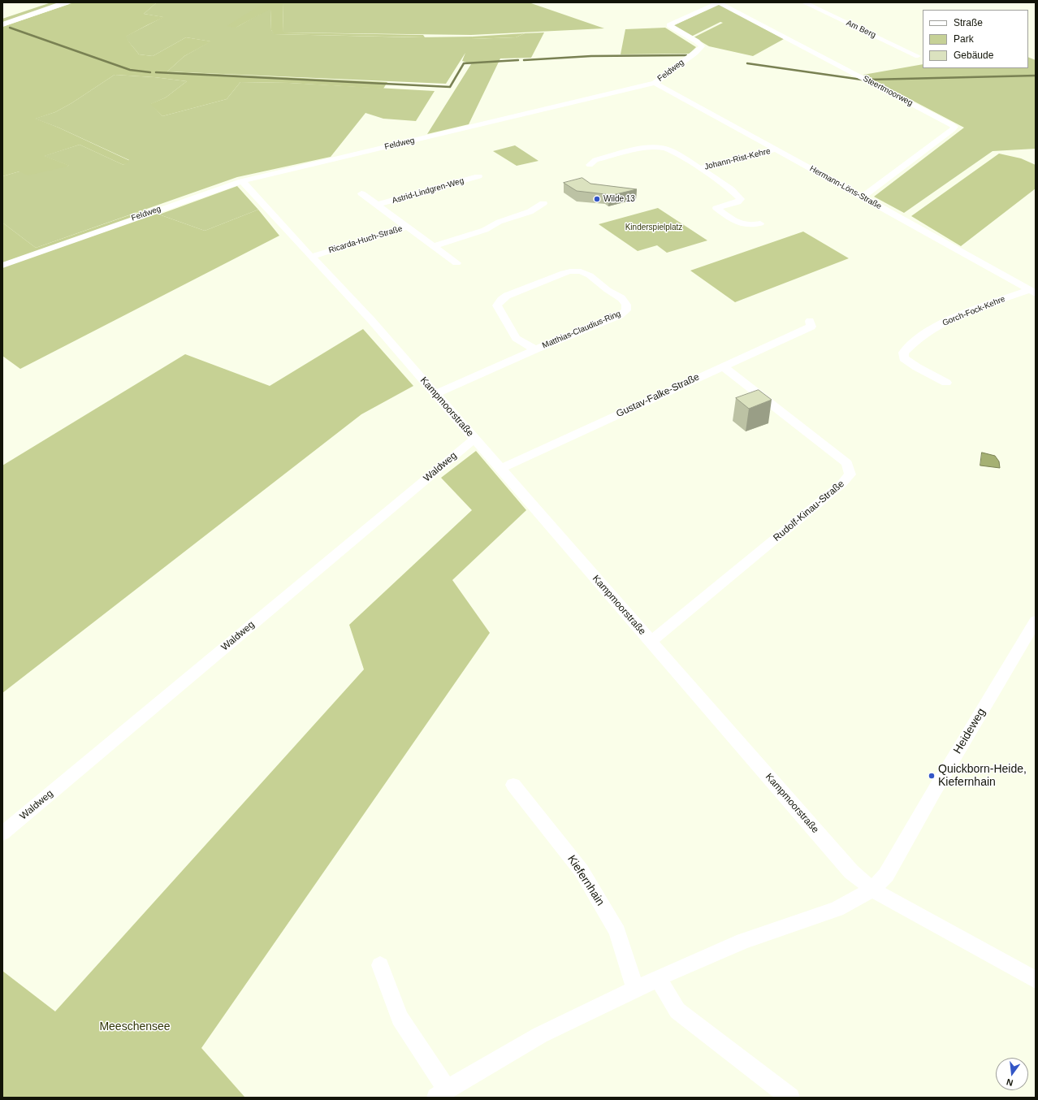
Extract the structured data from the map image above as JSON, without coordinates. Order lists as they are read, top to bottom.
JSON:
{
  "streets": {
    "street": [
      "Am Berg",
      "Feldweg",
      "Steertmoorweg",
      "Johann-Rist-Kehre",
      "Hermann-Löns-Straße",
      "Astrid-Lindgren-Weg",
      "Ricarda-Huch-Straße",
      "Gorch-Fock-Kehre",
      "Matthias-Claudius-Ring",
      "Gustav-Falke-Straße",
      "Kampmoorstraße",
      "Waldweg",
      "Rudolf-Kinau-Straße",
      "Heideweg",
      "Kiefernhain"
    ]
  },
  "crossings": [
    ["Feldweg", "Steertmoorweg"],
    ["Feldweg", "Hermann-Löns-Straße"],
    ["Feldweg", "Kampmoorstraße"],
    ["Steertmoorweg", "Hermann-Löns-Straße"],
    ["Johann-Rist-Kehre", "Hermann-Löns-Straße"],
    ["Hermann-Löns-Straße", "Gorch-Fock-Kehre"],
    ["Astrid-Lindgren-Weg", "Ricarda-Huch-Straße"],
    ["Ricarda-Huch-Straße", "Kampmoorstraße"],
    ["Matthias-Claudius-Ring", "Kampmoorstraße"],
    ["Gustav-Falke-Straße", "Kampmoorstraße"],
    ["Gustav-Falke-Straße", "Rudolf-Kinau-Straße"],
    ["Kampmoorstraße", "Waldweg"],
    ["Kampmoorstraße", "Rudolf-Kinau-Straße"],
    ["Kampmoorstraße", "Heideweg"]
  ],
  "parks": ["Kinderspielplatz", "Meeschensee"],
  "places": ["Wilde 13", "Quickborn-Heide, Kiefernhain"],
  "legend": ["Straße", "Park", "Gebäude"],
  "north": "bottom"
}
